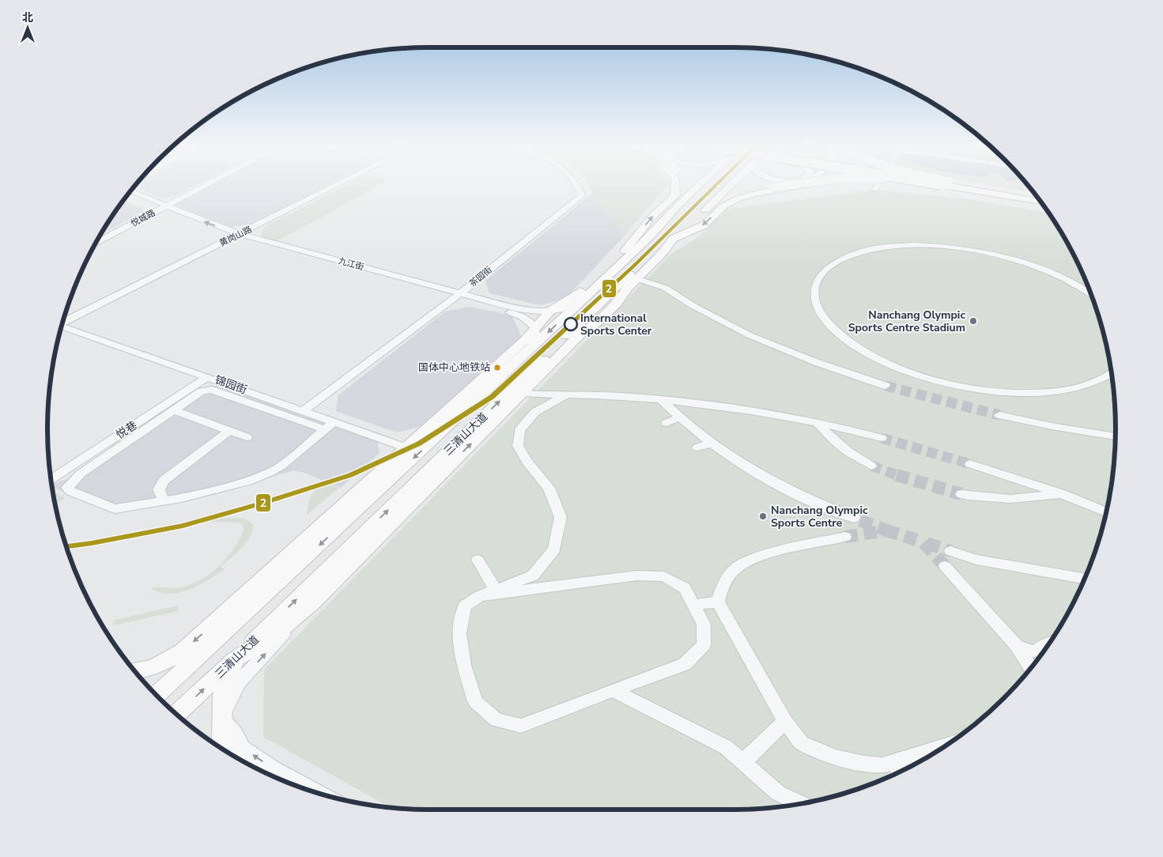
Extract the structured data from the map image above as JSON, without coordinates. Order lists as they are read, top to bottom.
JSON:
{
  "streets": {
    "main road": ["三清山大道"],
    "street": [
      "悦城路",
      "黄岗山路",
      "九江街",
      "茶园街",
      "锦园街",
      "悦巷"
    ]
  },
  "crossings": [
    ["悦城路", "九江街"],
    ["黄岗山路", "九江街"],
    ["九江街", "茶园街"],
    ["九江街", "三清山大道"],
    ["茶园街", "锦园街"],
    ["锦园街", "悦巷"]
  ],
  "places": [
    "Nanchang Olympic Sports Centre Stadium",
    "International Sports Center",
    "国体中心地铁站",
    "Nanchang Olympic Sports Centre"
  ],
  "lines": ["transit line 2"],
  "north": "top"
}
